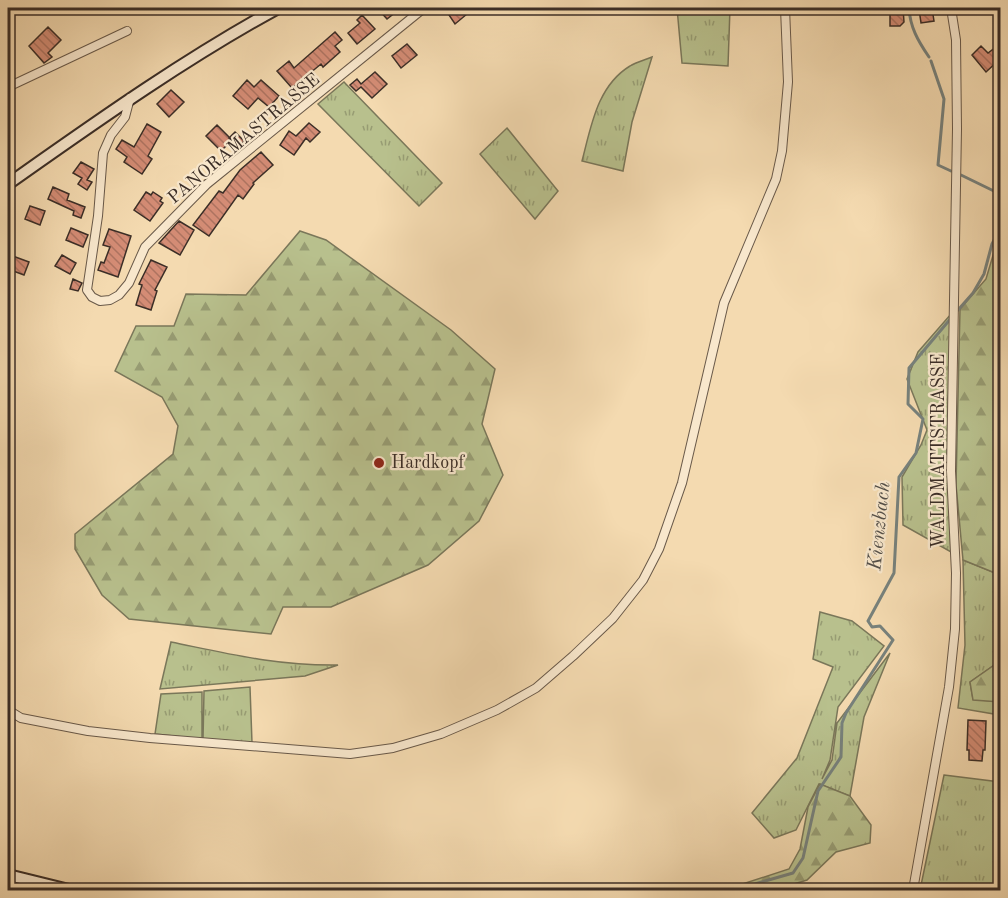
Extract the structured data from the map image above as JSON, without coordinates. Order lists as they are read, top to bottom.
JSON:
{
  "streets": {
    "street": ["PANORAMASTRASSE", "WALDMATTSTRASSE"]
  },
  "water": ["Kienzbach"],
  "places": ["Hardkopf"]
}
